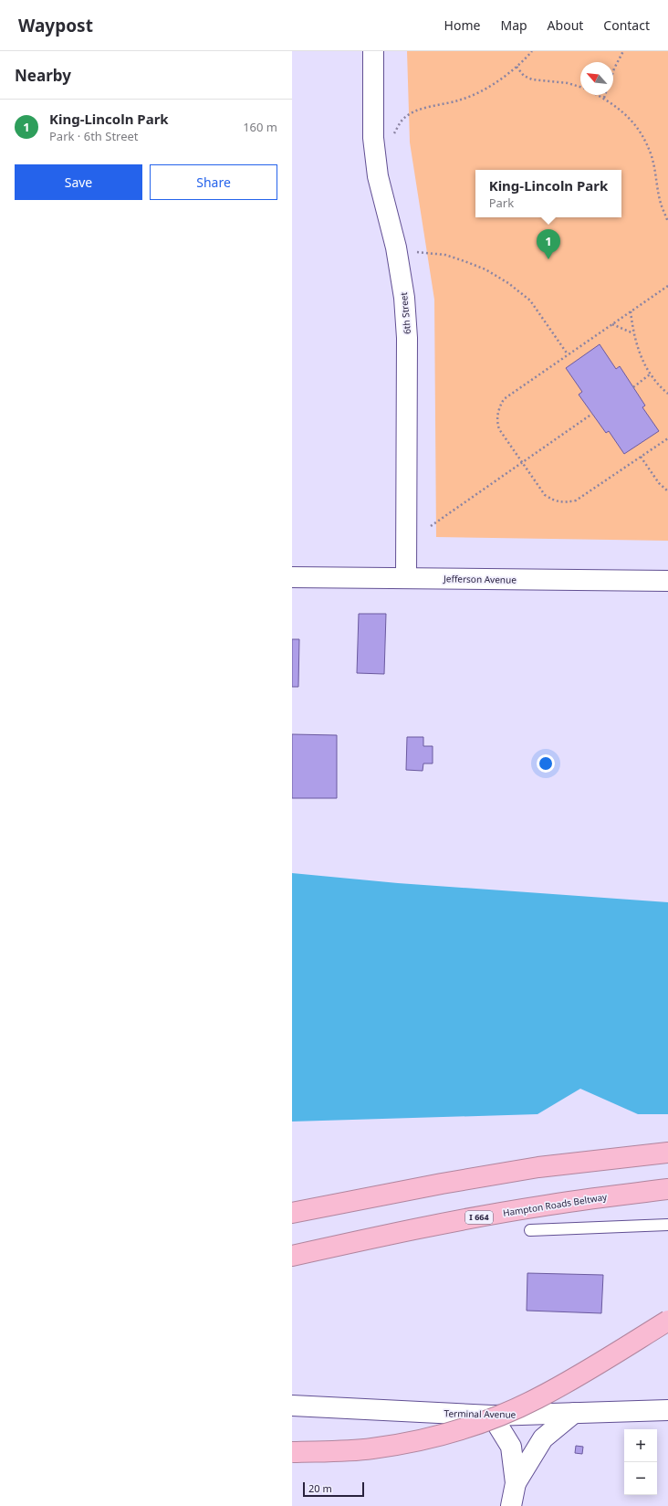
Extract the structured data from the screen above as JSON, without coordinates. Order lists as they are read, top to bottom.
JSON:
{
  "streets": {
    "highway": ["Hampton Roads Beltway", "I 664"],
    "street": ["6th Street", "Jefferson Avenue", "Terminal Avenue"]
  },
  "crossings": [
    ["6th Street", "Jefferson Avenue"]
  ],
  "scale_bar": "20 m",
  "north": "top left",
  "page": {
    "header": "Waypost",
    "nav": [
      "Home",
      "Map",
      "About",
      "Contact"
    ],
    "heading": "Nearby",
    "list": [
      {
        "mark": "1",
        "name": "King-Lincoln Park",
        "note": "Park · 6th Street",
        "value": "160 m"
      }
    ],
    "buttons": ["Save", "Share"],
    "popup": ["King-Lincoln Park", "Park"],
    "pins": "1",
    "map_buttons": ["+", "−"],
    "scale": "20 m"
  }
}
